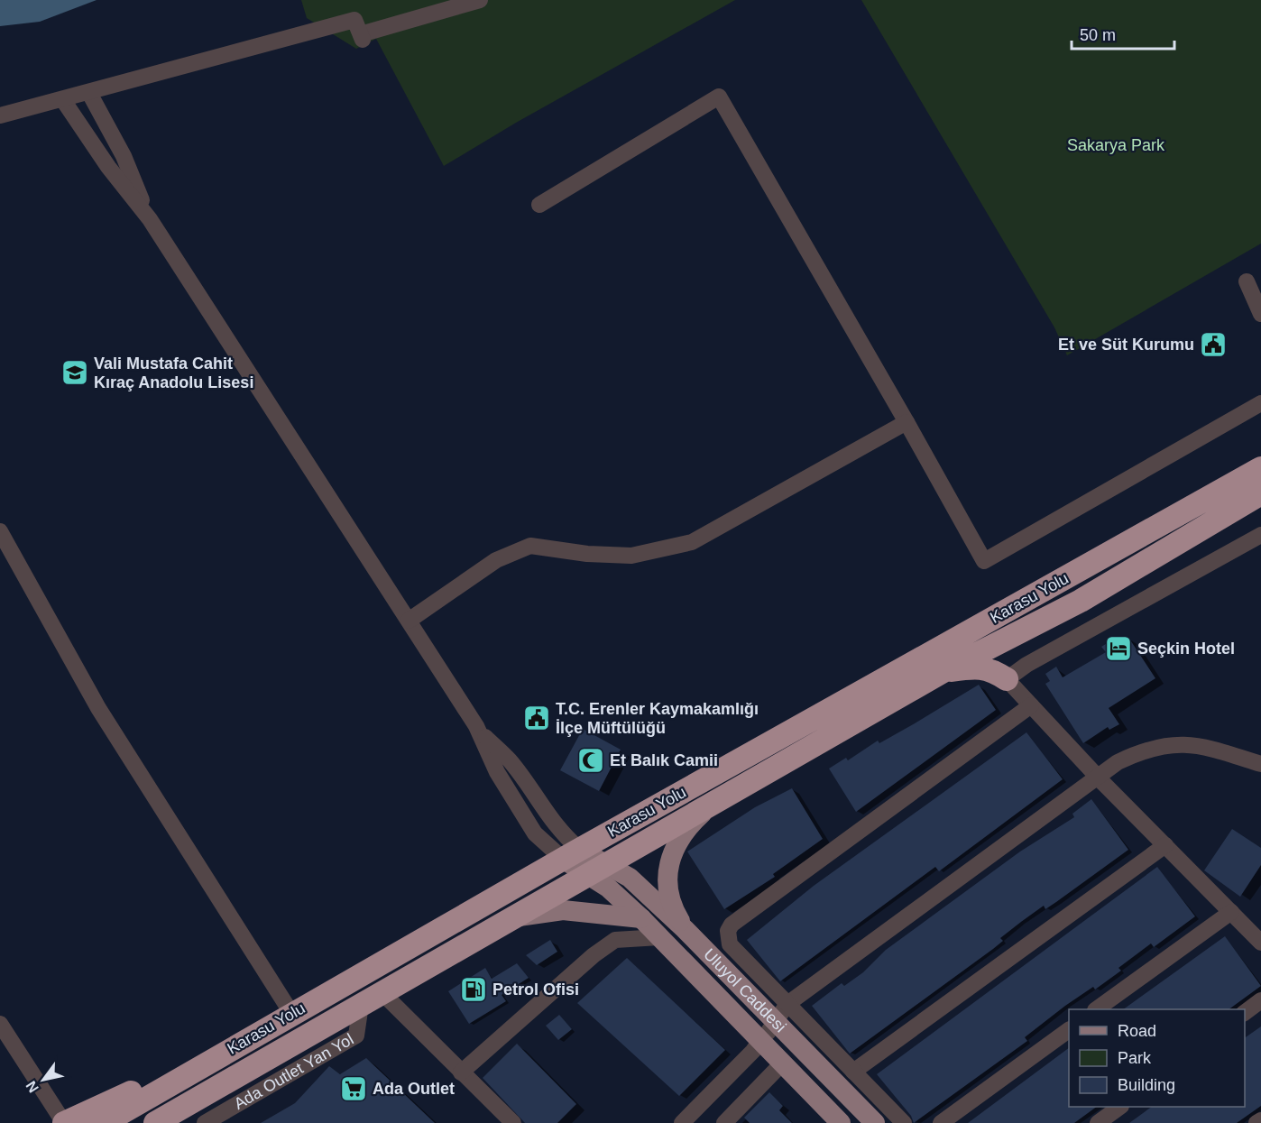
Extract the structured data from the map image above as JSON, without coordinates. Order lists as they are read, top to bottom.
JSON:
{
  "streets": {
    "highway": ["Karasu Yolu"],
    "main road": ["Uluyol Caddesi"],
    "street": ["Ada Outlet Yan Yol"]
  },
  "crossings": [
    ["Karasu Yolu", "Uluyol Caddesi"],
    ["Karasu Yolu", "Ada Outlet Yan Yol"]
  ],
  "parks": ["Sakarya Park"],
  "places": {
    "public building": ["Et ve Süt Kurumu", "T.C. Erenler Kaymakamlığı İlçe Müftülüğü"],
    "school or university": ["Vali Mustafa Cahit Kıraç Anadolu Lisesi"],
    "hotel": ["Seçkin Hotel"],
    "mosque": ["Et Balık Camii"],
    "fuel station": ["Petrol Ofisi"],
    "supermarket": ["Ada Outlet"]
  },
  "legend": ["Road", "Park", "Building"],
  "scale_bar": "50 m",
  "north": "bottom left"
}
